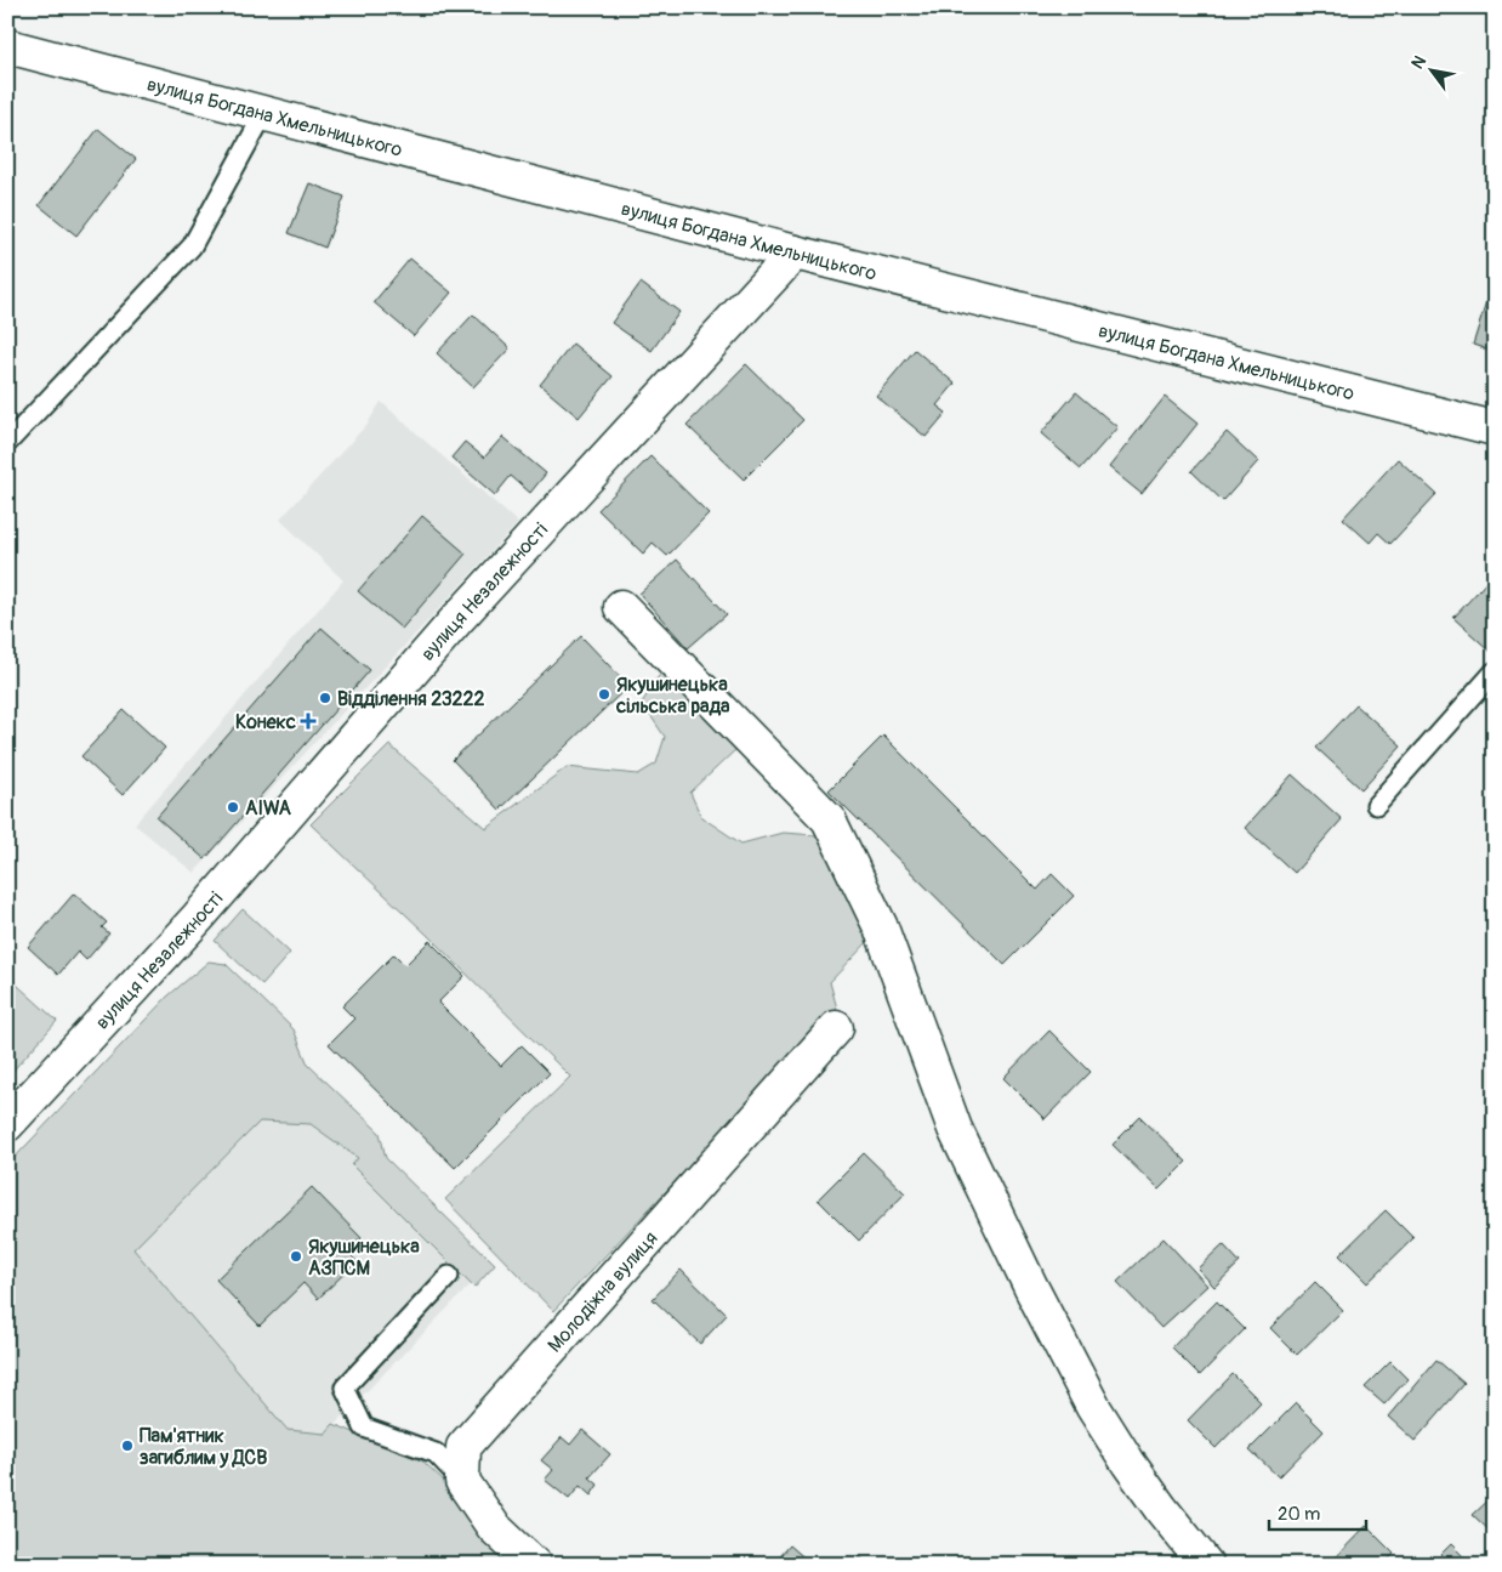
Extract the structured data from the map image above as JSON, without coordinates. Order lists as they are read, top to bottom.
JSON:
{
  "streets": {
    "street": ["вулиця Богдана Хмельницького", "вулиця Незалежності", "Молодіжна вулиця"]
  },
  "crossings": [
    ["вулиця Богдана Хмельницького", "вулиця Незалежності"]
  ],
  "places": {
    "other": [
      "Якушинецька сільська рада",
      "Відділення 23222",
      "AIWA",
      "Якушинецька АЗПСМ",
      "Пам'ятник загиблим у ДСВ"
    ],
    "health": ["Конекс"]
  },
  "scale_bar": "20 m",
  "north": "top left"
}
